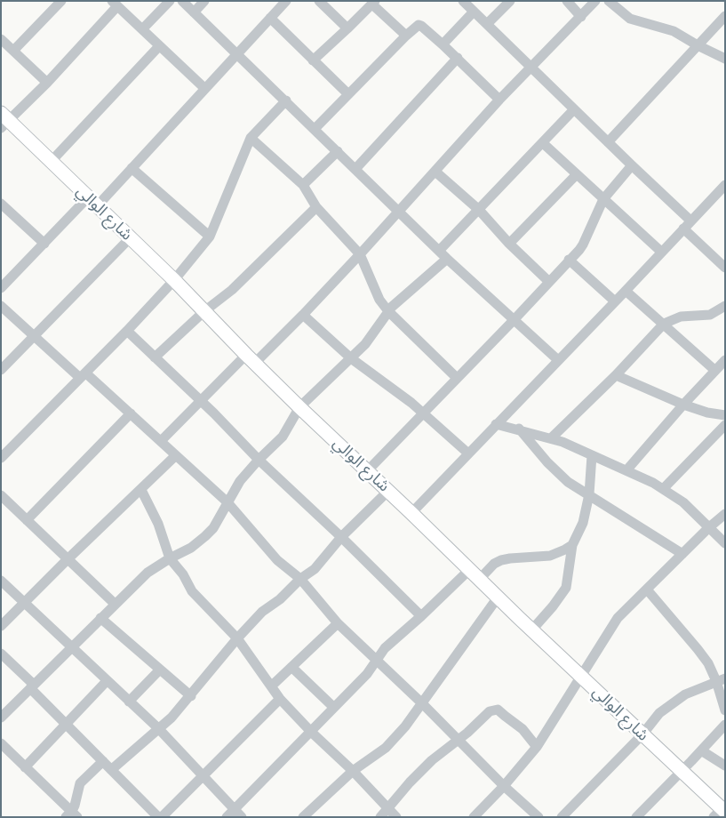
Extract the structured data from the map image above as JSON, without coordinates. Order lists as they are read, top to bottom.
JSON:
{
  "streets": {
    "main road": ["شارع الوالي"]
  }
}
